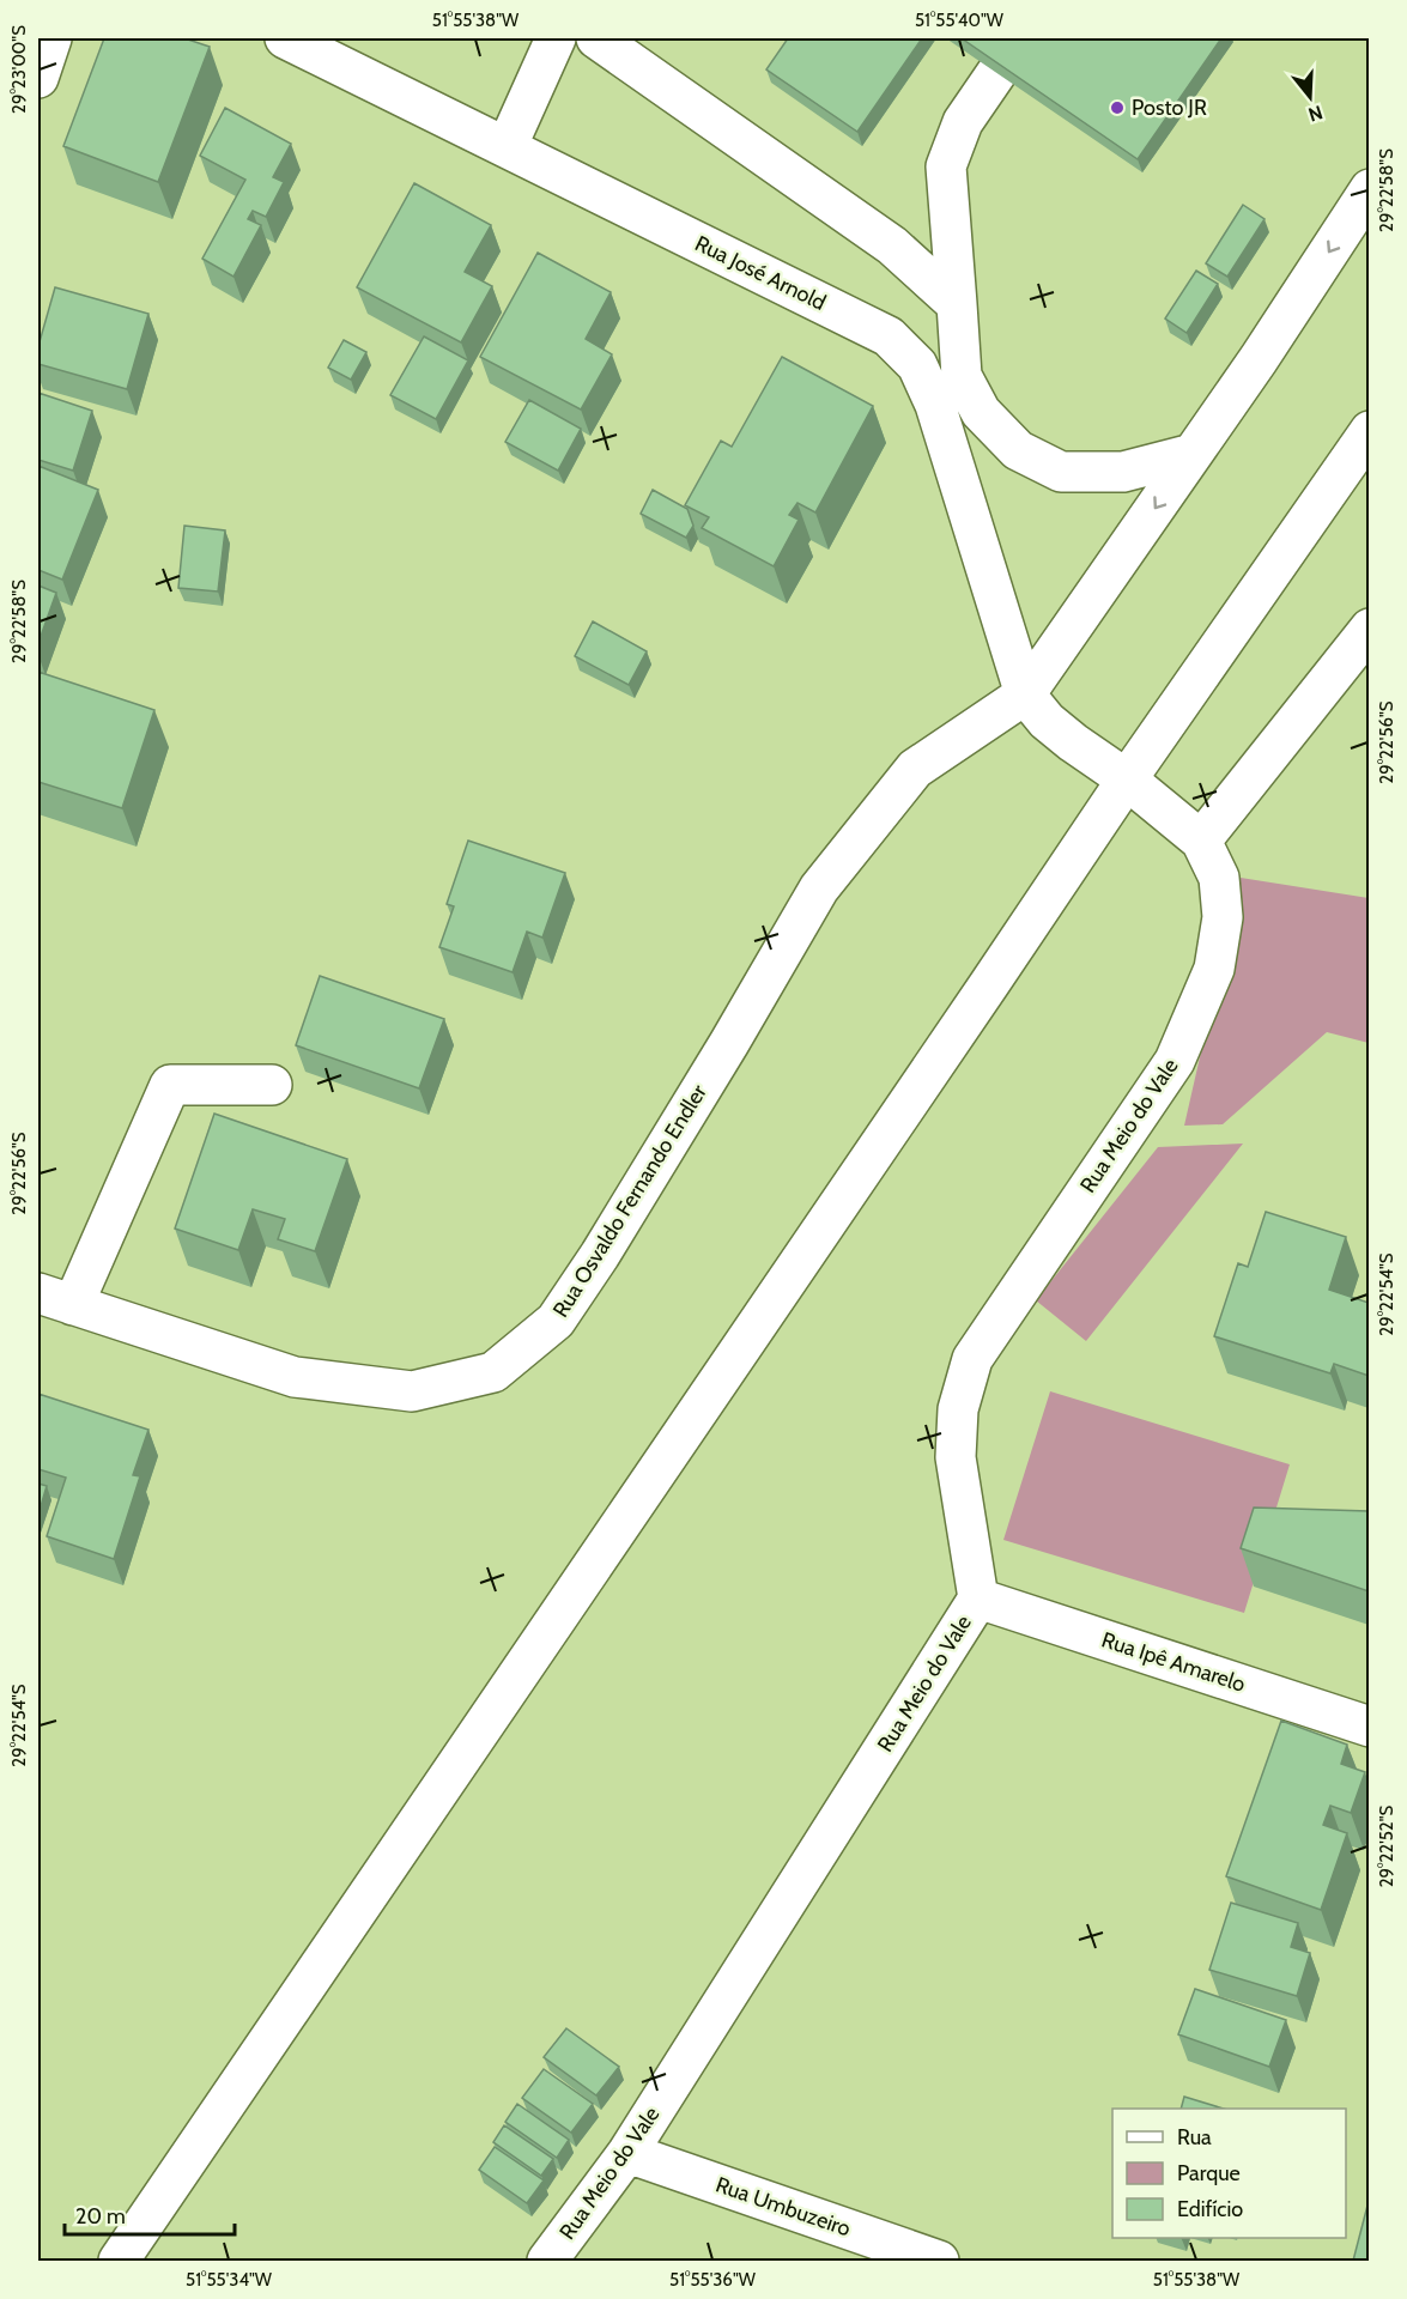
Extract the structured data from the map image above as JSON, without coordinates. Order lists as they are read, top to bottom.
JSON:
{
  "streets": {
    "street": [
      "Rua José Arnold",
      "Rua Meio do Vale",
      "Rua Osvaldo Fernando Endler",
      "Rua Ipê Amarelo",
      "Rua Umbuzeiro"
    ]
  },
  "crossings": [
    ["Rua José Arnold", "Rua Meio do Vale"],
    ["Rua José Arnold", "Rua Osvaldo Fernando Endler"],
    ["Rua Meio do Vale", "Rua Osvaldo Fernando Endler"],
    ["Rua Meio do Vale", "Rua Ipê Amarelo"],
    ["Rua Meio do Vale", "Rua Umbuzeiro"]
  ],
  "places": ["Posto JR"],
  "legend": ["Rua", "Parque", "Edifício"],
  "scale_bar": "20 m",
  "north": "bottom",
  "coordinates": [
    "51°55'38\"W",
    "51°55'40\"W",
    "29°23'00\"S",
    "29°22'58\"S",
    "29°22'56\"S",
    "29°22'54\"S",
    "29°22'52\"S",
    "51°55'34\"W",
    "51°55'36\"W"
  ]
}
